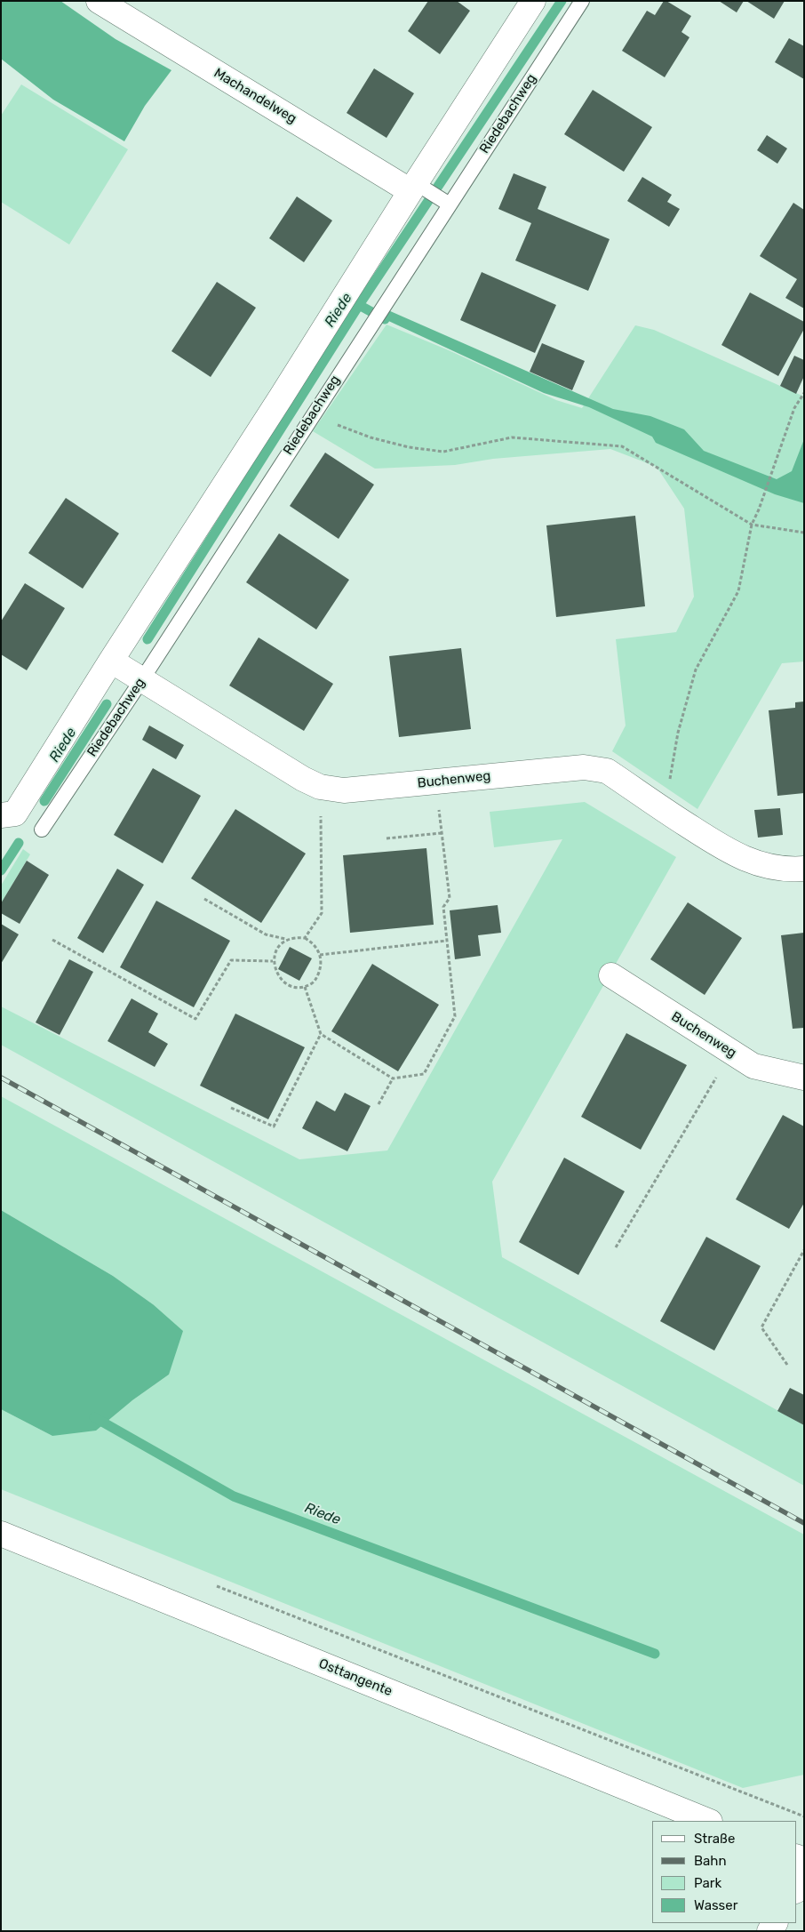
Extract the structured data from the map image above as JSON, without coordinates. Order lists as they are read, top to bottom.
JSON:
{
  "streets": {
    "street": ["Machandelweg", "Buchenweg", "Osttangente"],
    "lane": ["Riedebachweg"]
  },
  "crossings": [
    ["Riedebachweg", "Buchenweg"]
  ],
  "water": ["Riede"],
  "legend": [
    "Straße",
    "Bahn",
    "Park",
    "Wasser"
  ]
}
